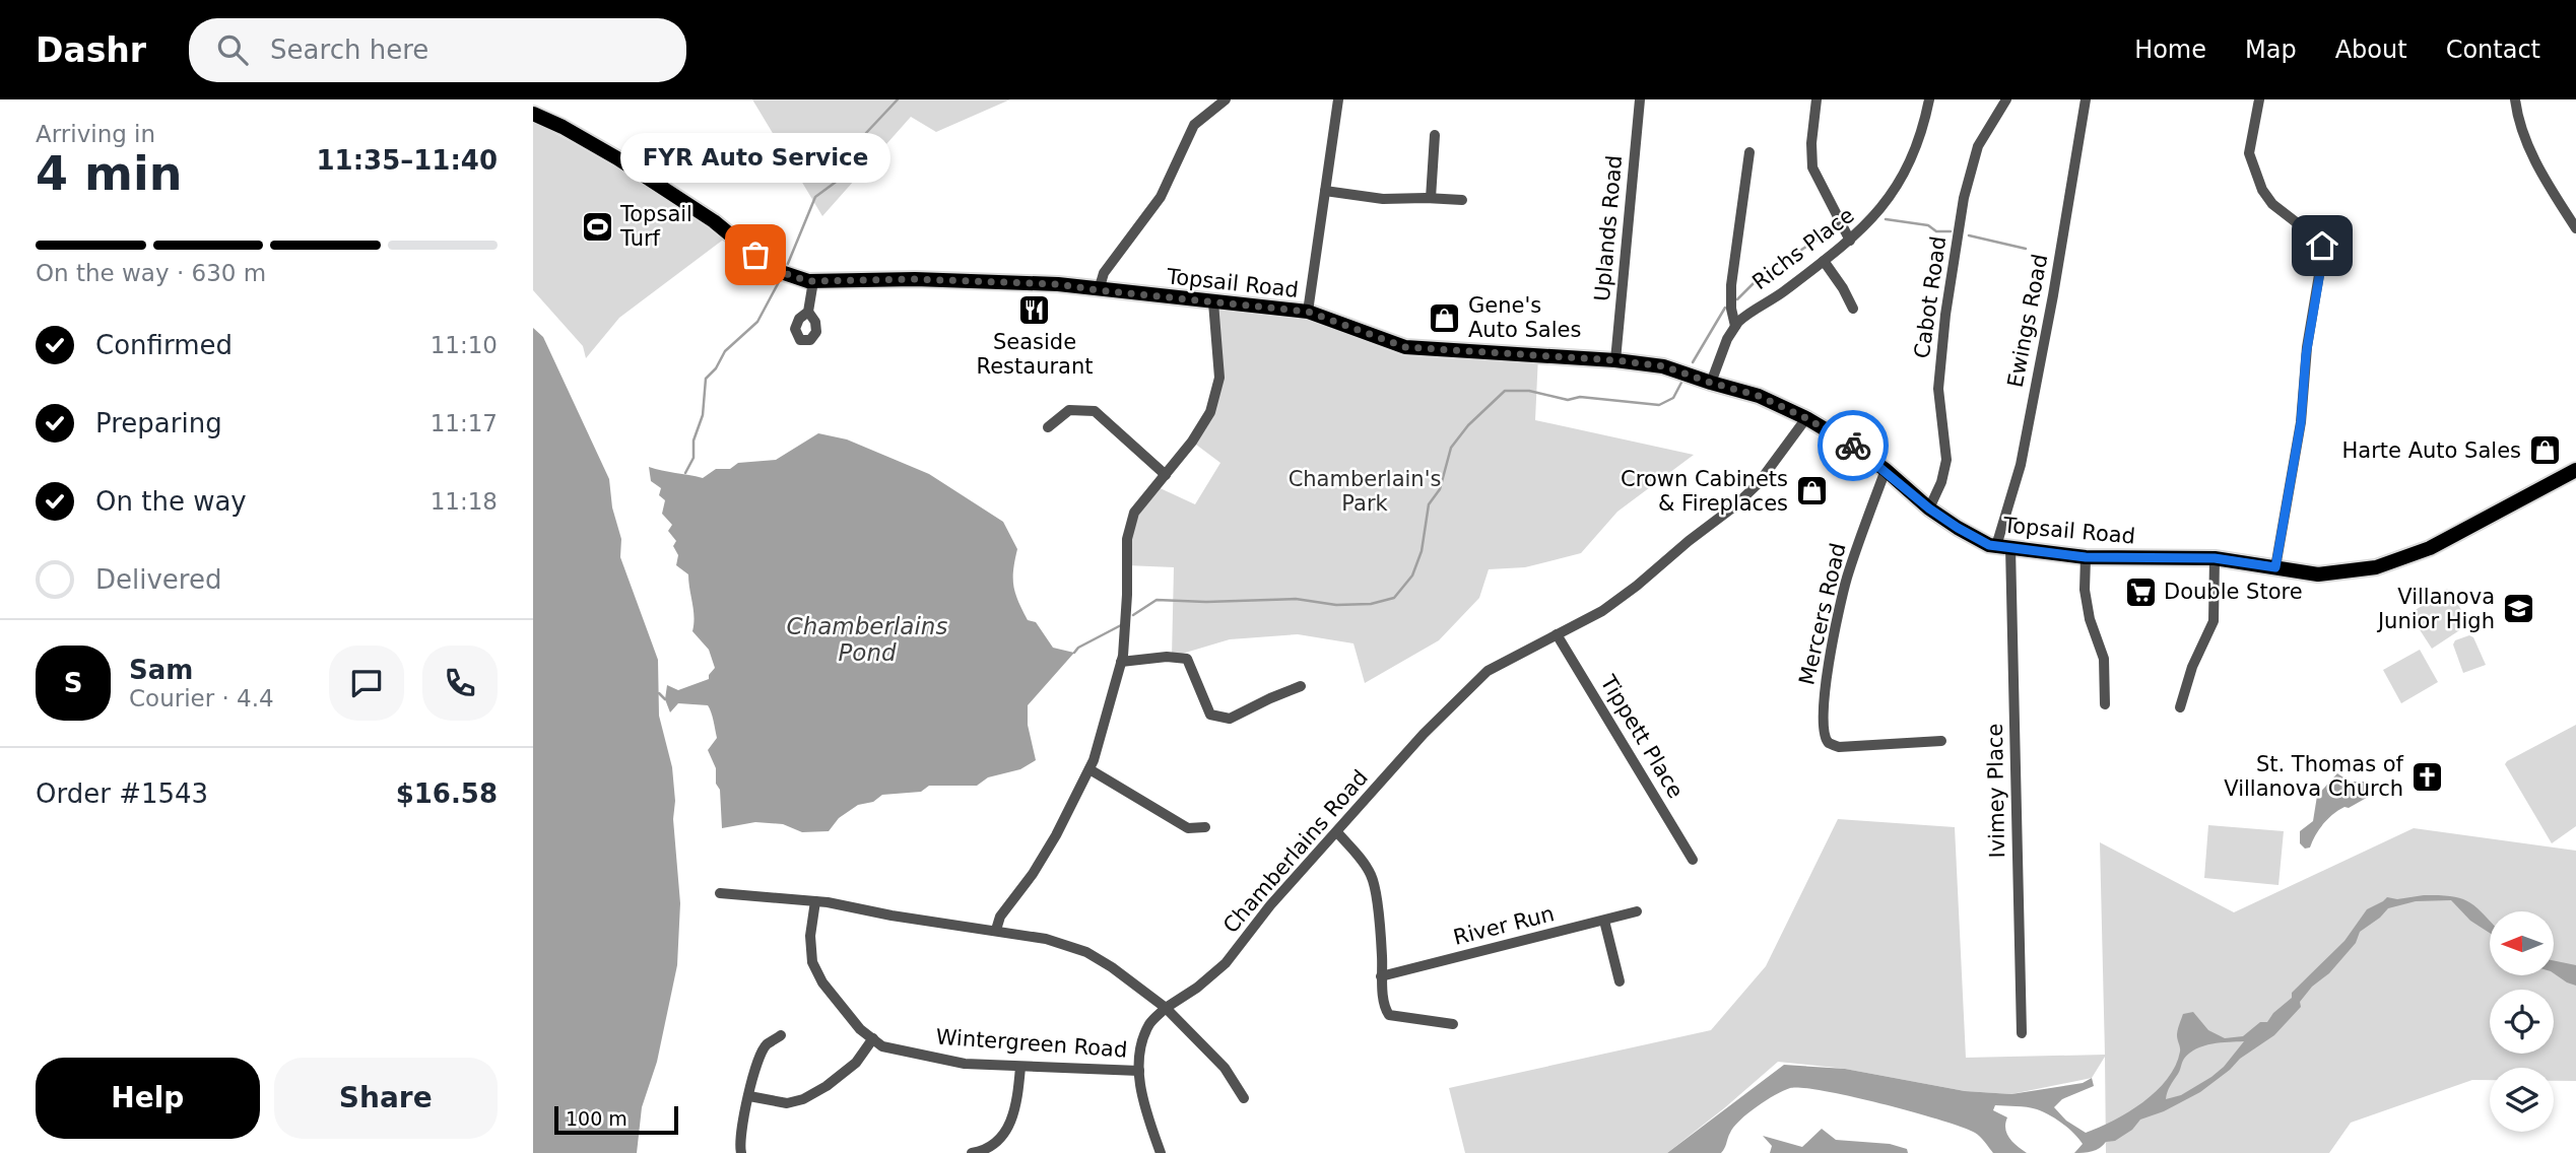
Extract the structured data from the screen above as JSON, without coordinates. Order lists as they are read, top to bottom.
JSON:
{
  "streets": {
    "main road": ["Topsail Road"],
    "street": [
      "Uplands Road",
      "Richs Place",
      "Cabot Road",
      "Ewings Road",
      "Mercers Road",
      "Tippett Place",
      "Ivimey Place",
      "Chamberlains Road",
      "River Run",
      "Wintergreen Road"
    ]
  },
  "crossings": [
    ["Uplands Road", "Topsail Road"],
    ["Richs Place", "Topsail Road"],
    ["Topsail Road", "Cabot Road"],
    ["Topsail Road", "Ewings Road"],
    ["Topsail Road", "Mercers Road"],
    ["Topsail Road", "Ivimey Place"],
    ["Topsail Road", "Chamberlains Road"],
    ["Ewings Road", "Ivimey Place"],
    ["Tippett Place", "Chamberlains Road"]
  ],
  "water": ["Chamberlains Pond"],
  "parks": ["Chamberlain's Park"],
  "places": {
    "sports": ["Topsail Turf"],
    "other": ["FYR Auto Service"],
    "restaurant": ["Seaside Restaurant"],
    "shop": ["Gene's Auto Sales", "Harte Auto Sales", "Crown Cabinets & Fireplaces"],
    "supermarket": ["Double Store"],
    "school or university": ["Villanova Junior High"],
    "church": ["St. Thomas of Villanova Church"]
  },
  "scale_bar": "100 m",
  "north": "left",
  "page": {
    "header": "Dashr",
    "search": "Search here",
    "nav": [
      "Home",
      "Map",
      "About",
      "Contact"
    ],
    "heading": ["4 min", "Arriving in", "11:35–11:40"],
    "panel": [
      "Sam",
      "Courier · 4.4",
      "Order #1543",
      "$16.58"
    ],
    "bubble": "FYR Auto Service",
    "bar": "On the way · 630 m",
    "list": [
      ["Confirmed", "11:10"],
      ["Preparing", "11:17"],
      ["On the way", "11:18"],
      "Delivered"
    ],
    "round": "S",
    "buttons": ["Help", "Share"],
    "scale": "100 m"
  }
}
